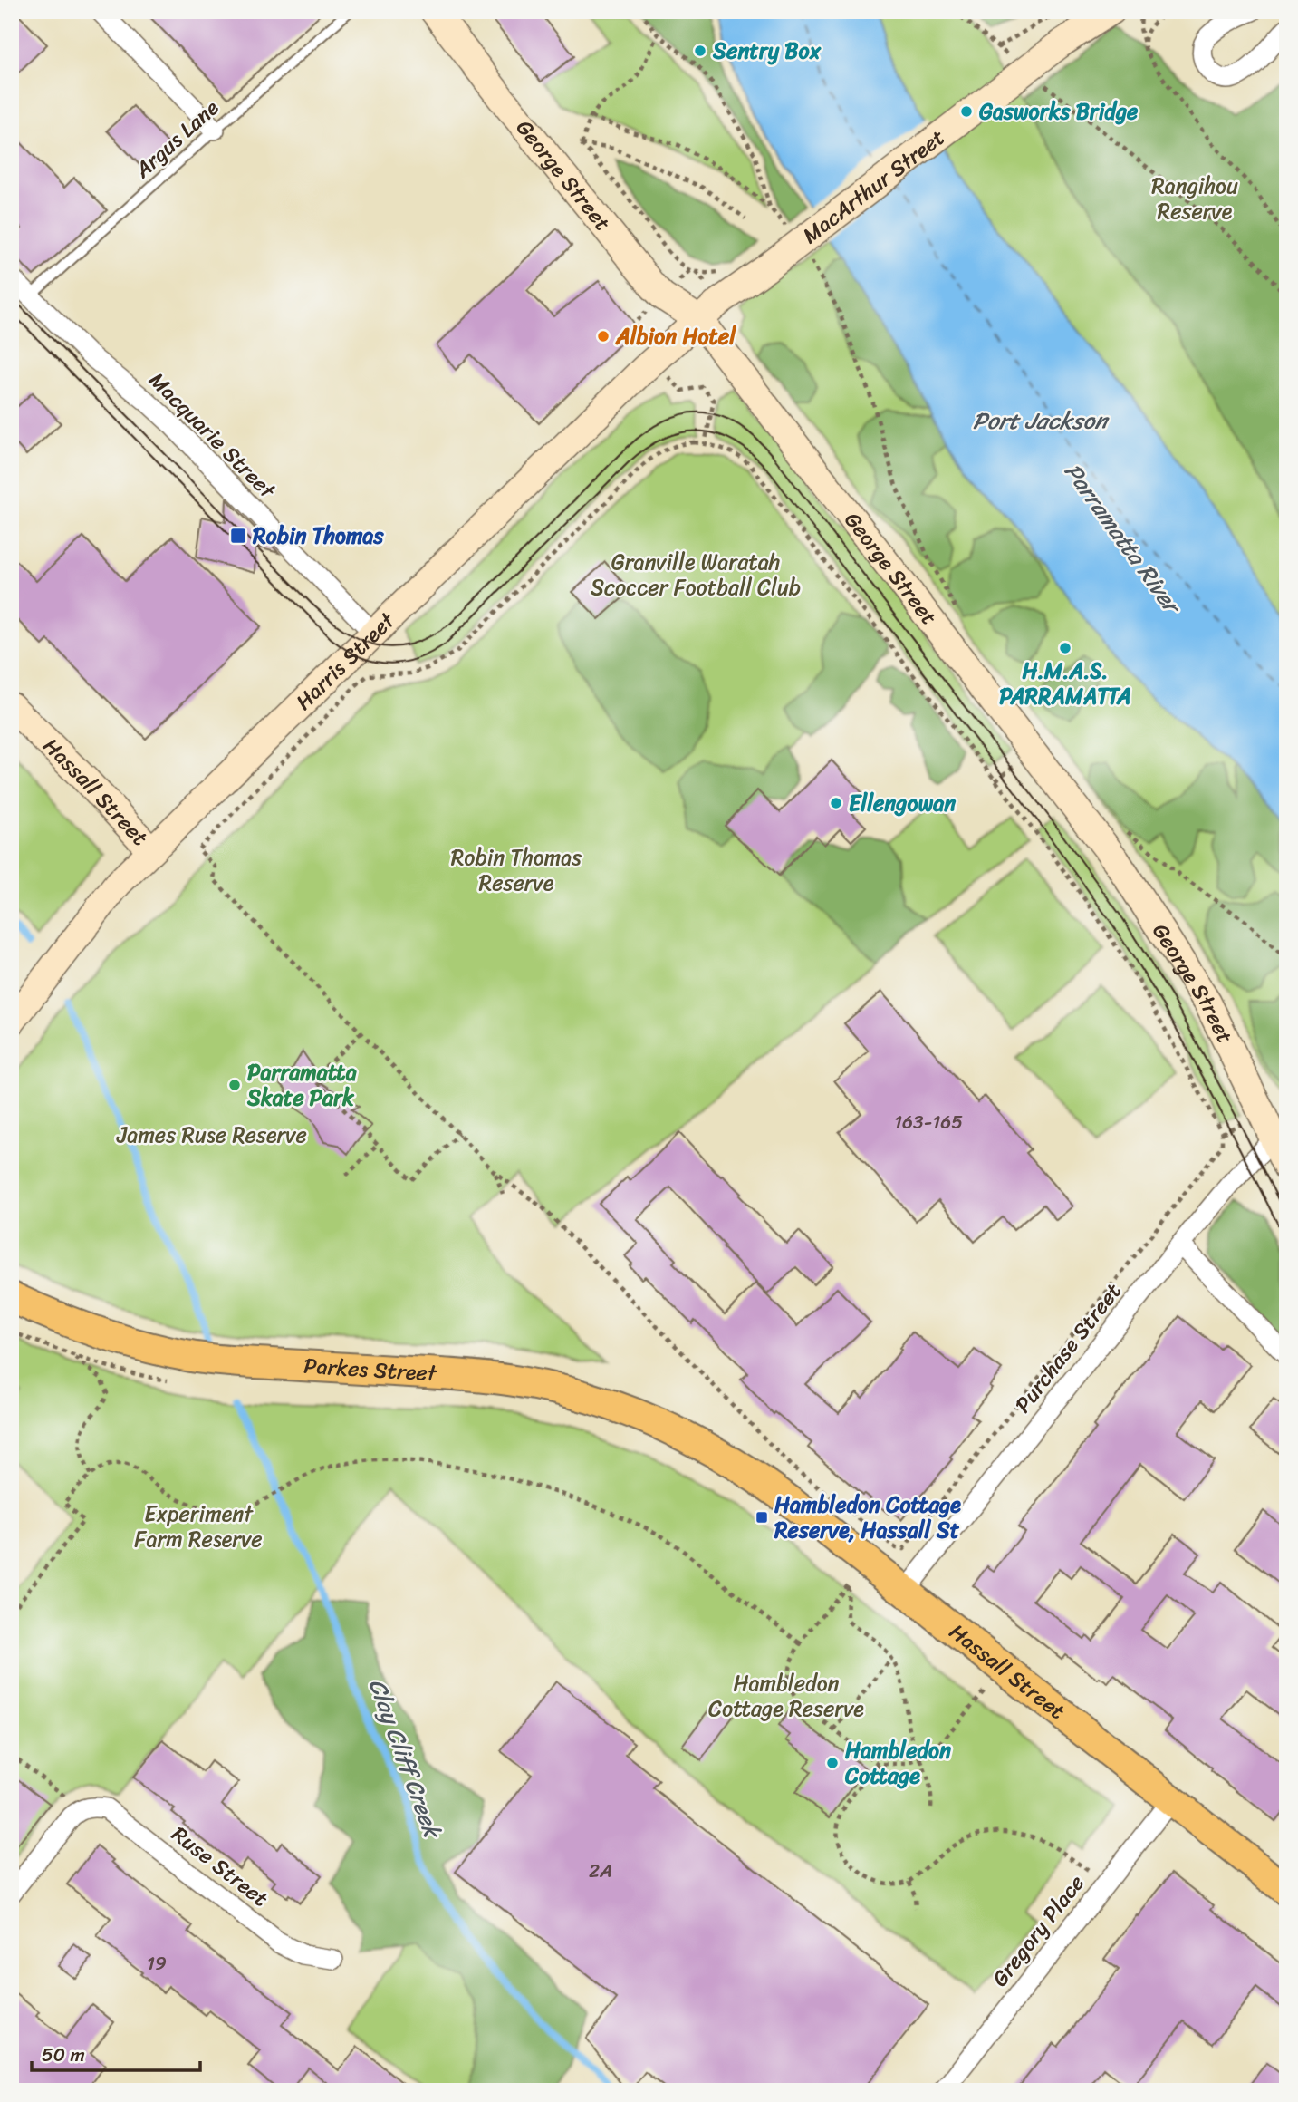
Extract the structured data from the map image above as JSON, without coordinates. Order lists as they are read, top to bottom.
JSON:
{
  "streets": {
    "main road": ["Hassall Street", "Parkes Street"],
    "street": [
      "George Street",
      "MacArthur Street",
      "Macquarie Street",
      "Harris Street",
      "Purchase Street",
      "Ruse Street",
      "Gregory Place"
    ],
    "lane": ["Argus Lane"]
  },
  "crossings": [
    ["Argus Lane", "Macquarie Street"],
    ["George Street", "MacArthur Street"],
    ["George Street", "Harris Street"],
    ["George Street", "Purchase Street"],
    ["MacArthur Street", "Harris Street"],
    ["Macquarie Street", "Harris Street"],
    ["Harris Street", "Hassall Street"],
    ["Hassall Street", "Purchase Street"],
    ["Hassall Street", "Parkes Street"],
    ["Hassall Street", "Gregory Place"]
  ],
  "water": ["Port Jackson", "Parramatta River", "Clay Cliff Creek"],
  "parks": [
    "Rangihou Reserve",
    "Granville Waratah Scoccer Football Club",
    "Robin Thomas Reserve",
    "James Ruse Reserve",
    "Experiment Farm Reserve",
    "Hambledon Cottage Reserve"
  ],
  "places": {
    "other": [
      "Sentry Box",
      "Gasworks Bridge",
      "Albion Hotel",
      "H.M.A.S. PARRAMATTA",
      "Ellengowan",
      "Parramatta Skate Park",
      "Hambledon Cottage"
    ],
    "transit": ["Robin Thomas", "Hambledon Cottage Reserve, Hassall St"]
  },
  "house_numbers": ["163-165", "2A", "19"],
  "scale_bar": "50 m"
}
